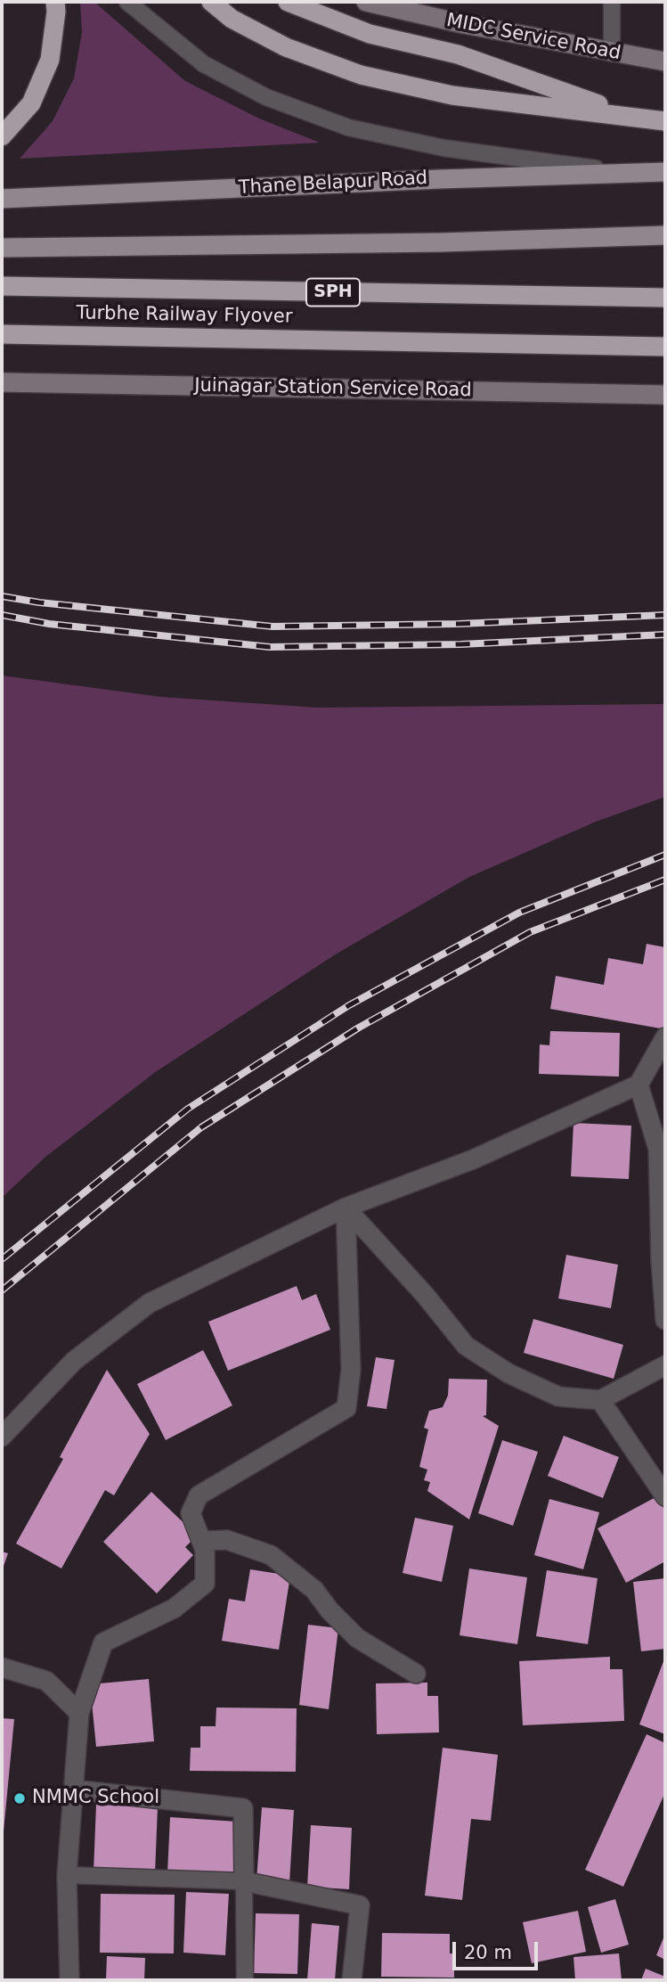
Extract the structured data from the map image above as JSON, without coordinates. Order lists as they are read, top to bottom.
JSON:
{
  "streets": {
    "highway": ["SPH", "Turbhe Railway Flyover"],
    "main road": ["Thane Belapur Road"],
    "street": ["MIDC Service Road", "Juinagar Station Service Road"]
  },
  "places": ["NMMC School"],
  "scale_bar": "20 m"
}
